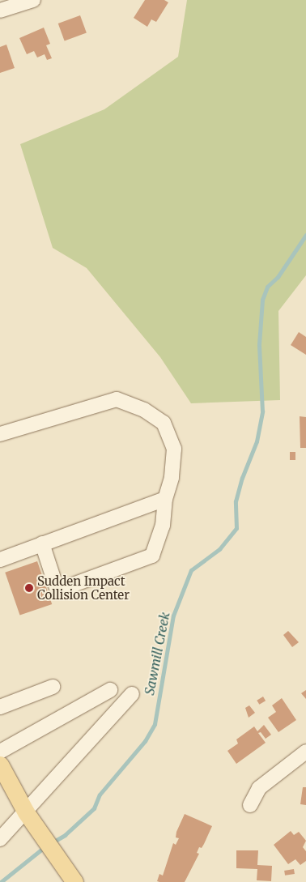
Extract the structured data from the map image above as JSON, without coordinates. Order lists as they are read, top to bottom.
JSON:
{
  "water": ["Sawmill Creek"],
  "places": ["Sudden Impact Collision Center"]
}
